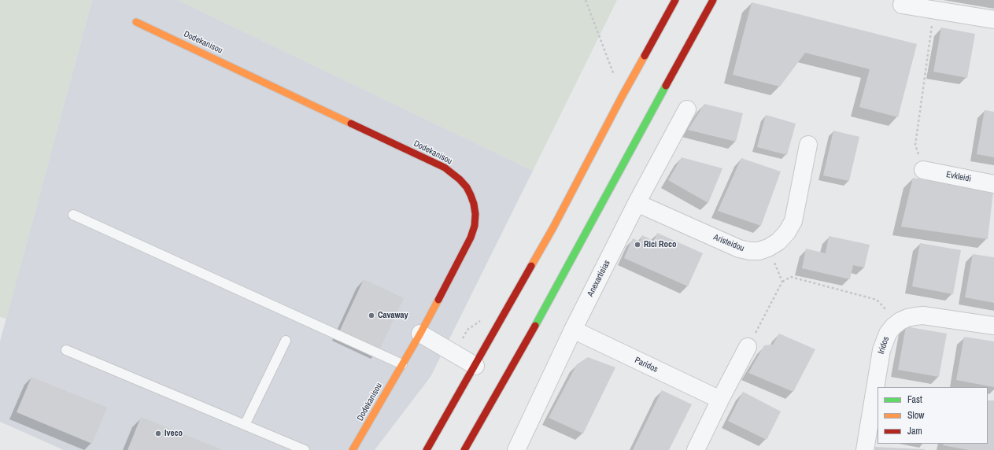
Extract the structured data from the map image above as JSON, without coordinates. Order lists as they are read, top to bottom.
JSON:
{
  "streets": {
    "main road": ["Dodekanisou"],
    "street": [
      "Evkleidi",
      "Aristeidou",
      "Anexartisias",
      "Iridos",
      "Paridos"
    ]
  },
  "crossings": [
    ["Aristeidou", "Anexartisias"],
    ["Anexartisias", "Paridos"]
  ],
  "places": ["Rici Roco", "Cavaway", "Iveco"],
  "legend": ["Fast", "Slow", "Jam"]
}
